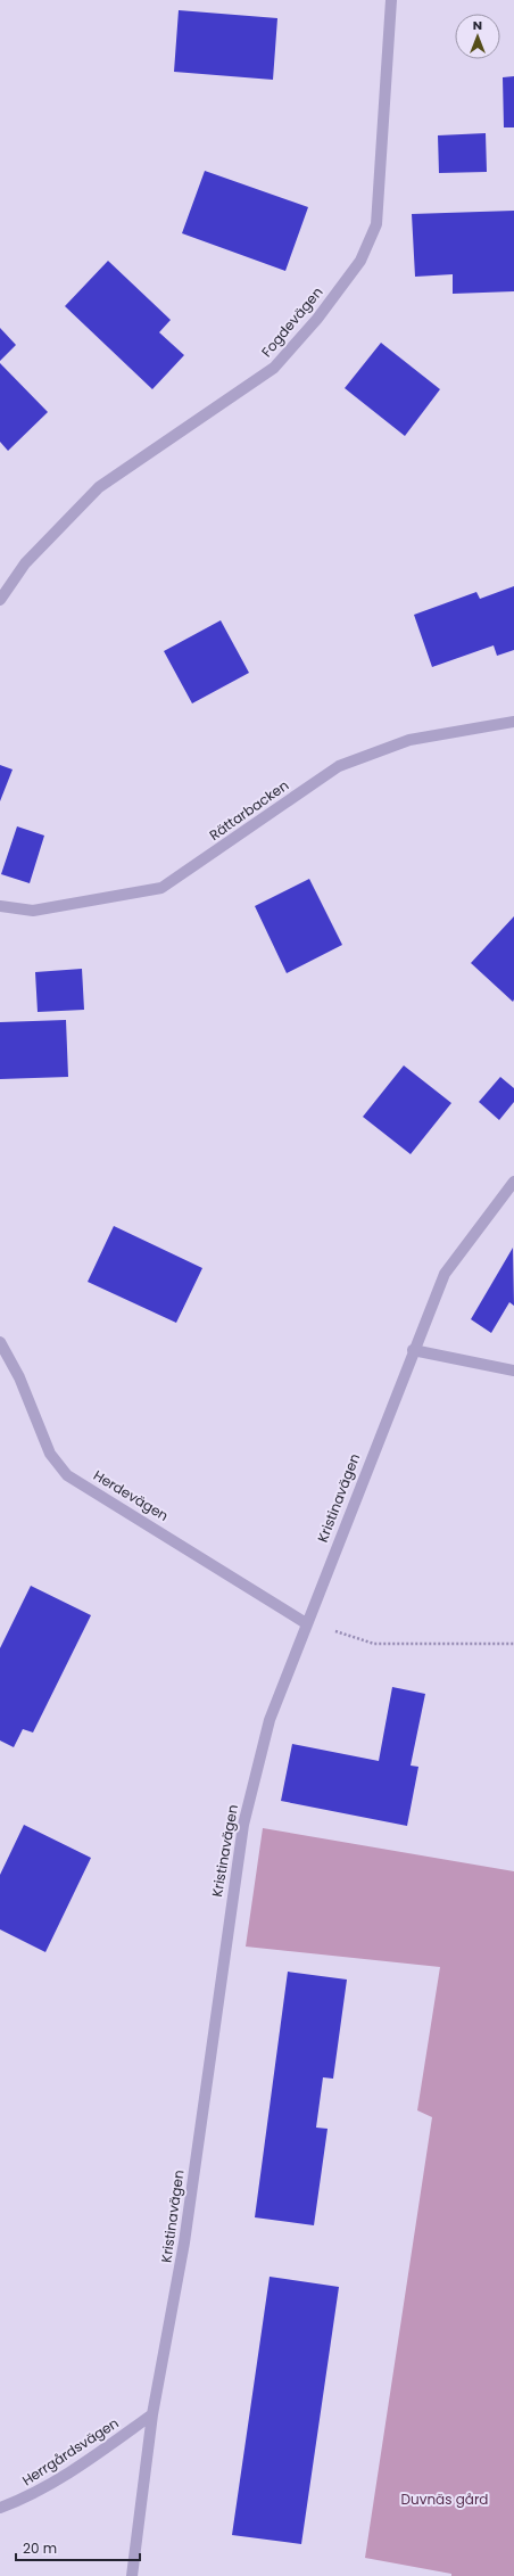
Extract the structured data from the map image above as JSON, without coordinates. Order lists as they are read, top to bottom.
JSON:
{
  "streets": {
    "street": [
      "Fogdevägen",
      "Rättarbacken",
      "Herdevägen",
      "Kristinavägen",
      "Herrgårdsvägen"
    ]
  },
  "crossings": [
    ["Herdevägen", "Kristinavägen"],
    ["Kristinavägen", "Herrgårdsvägen"]
  ],
  "parks": ["Duvnäs gård"],
  "scale_bar": "20 m",
  "north": "top"
}
